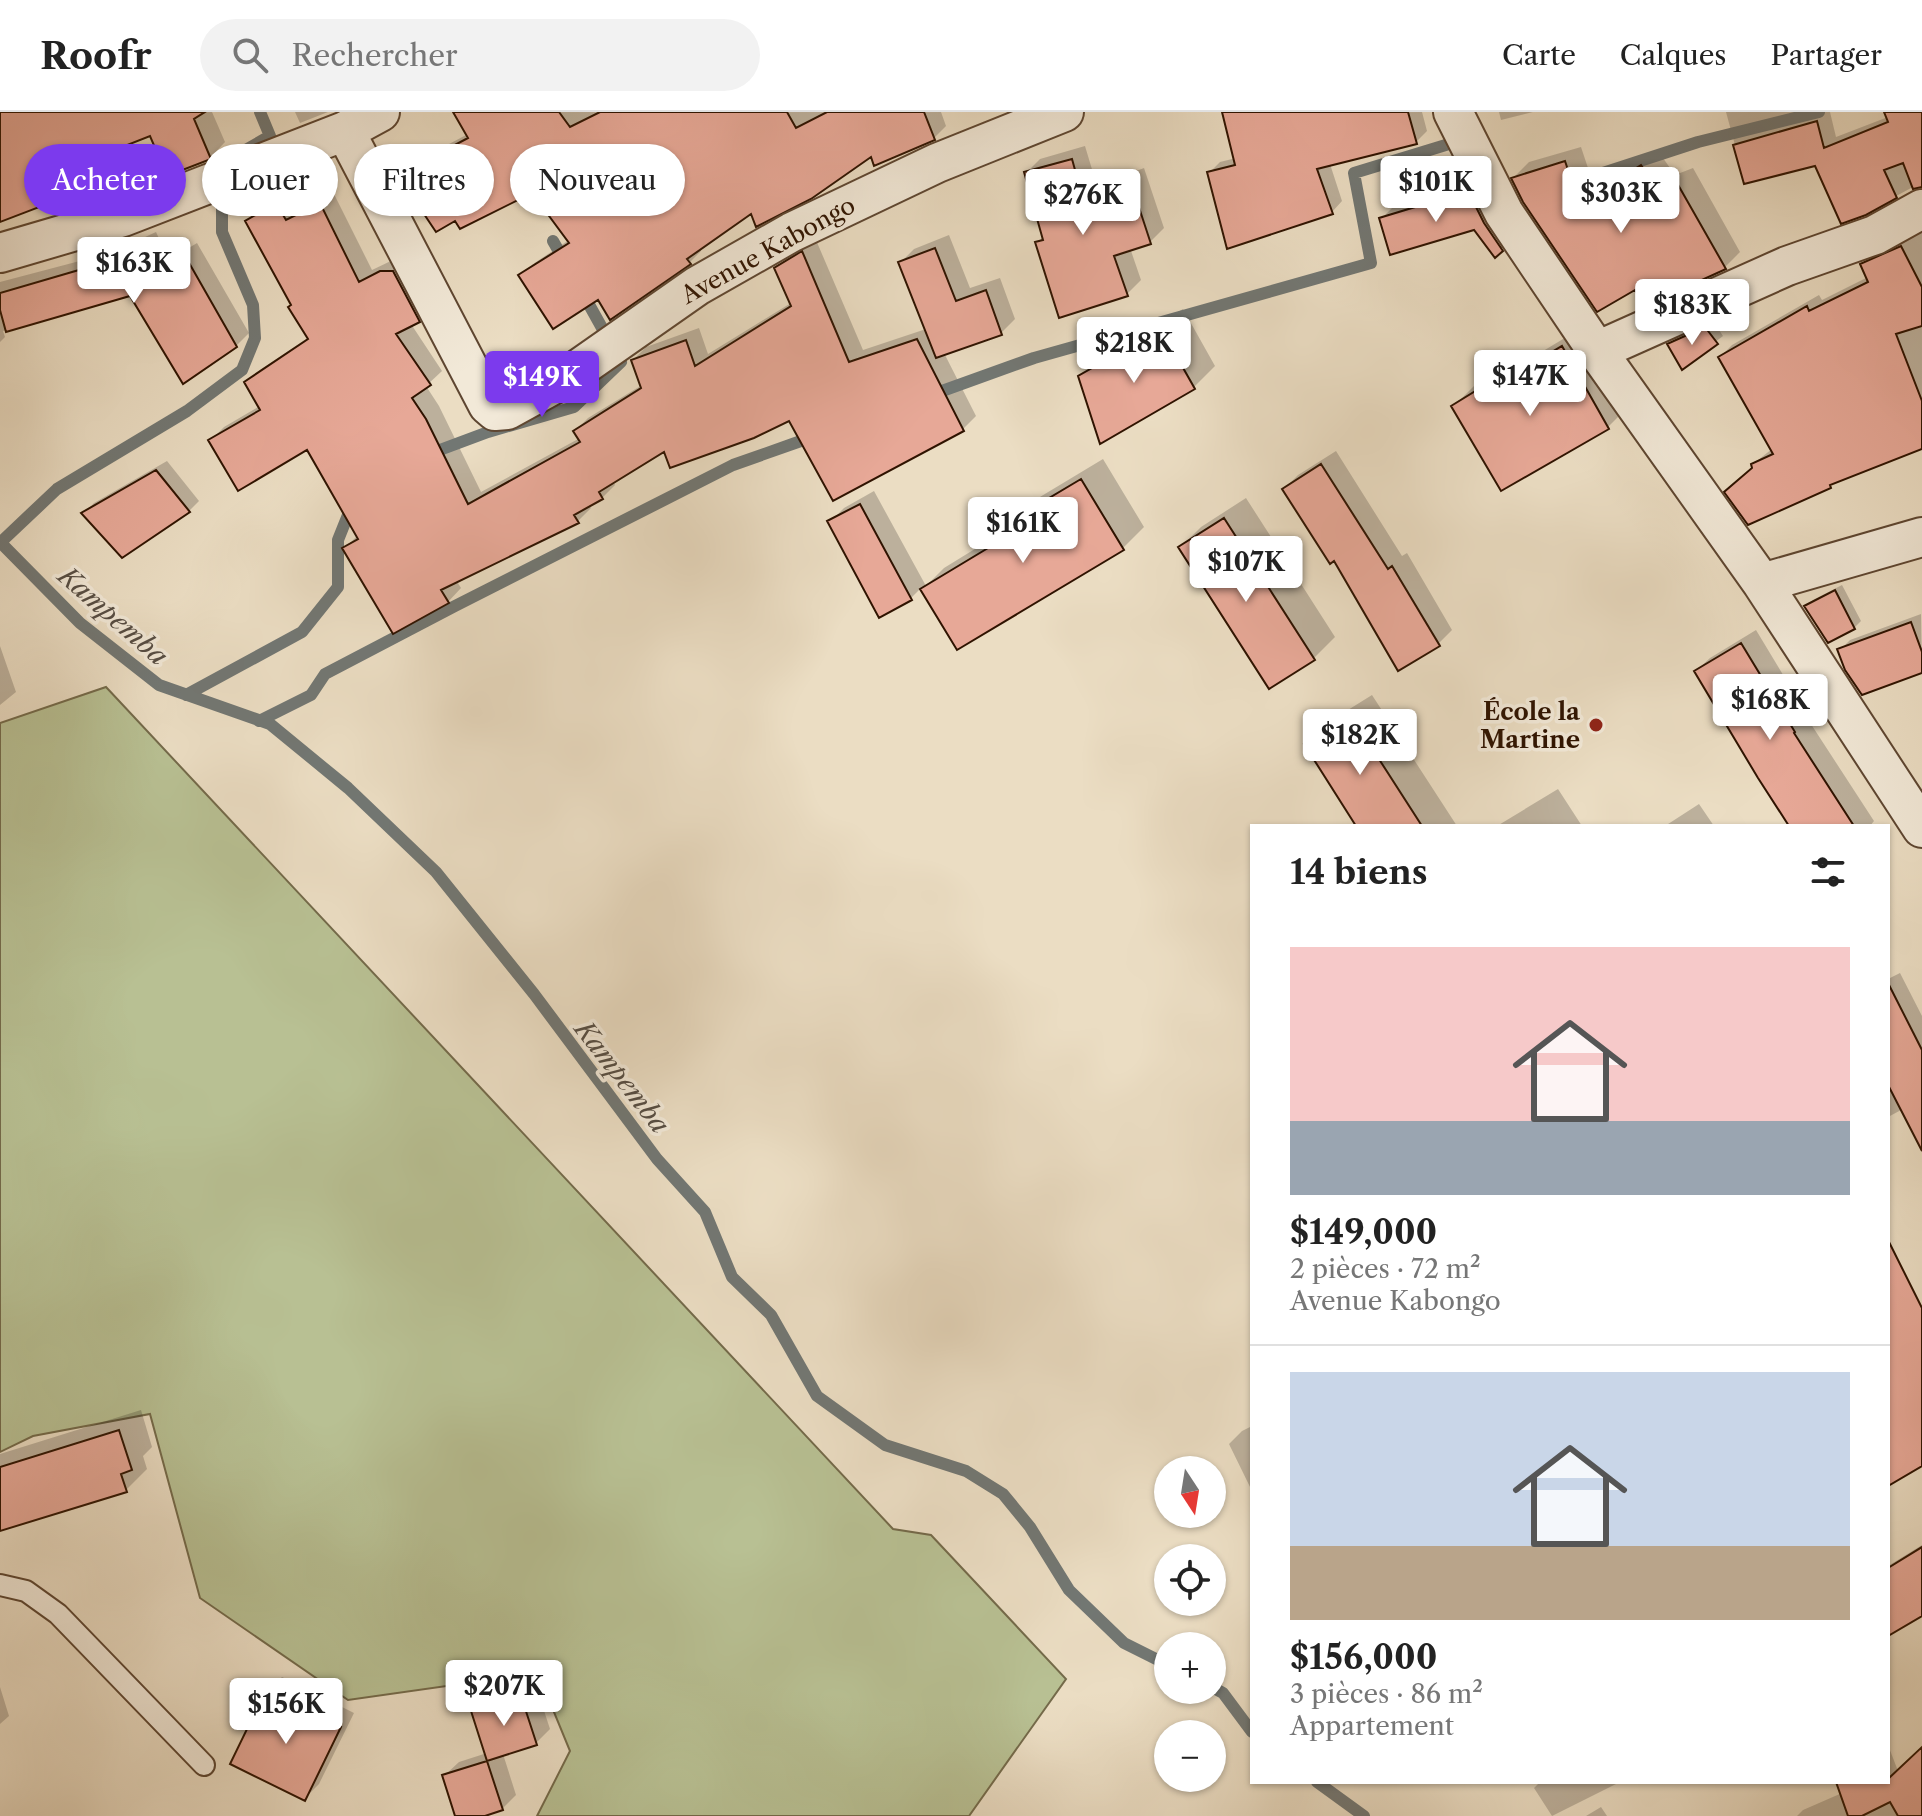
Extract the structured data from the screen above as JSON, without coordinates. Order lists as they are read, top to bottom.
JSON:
{
  "streets": {
    "street": ["Avenue Kabongo"]
  },
  "water": ["Kampemba"],
  "places": ["École la Martine"],
  "north": "bottom",
  "page": {
    "header": "Roofr",
    "search": "Rechercher",
    "nav": ["Carte", "Calques", "Partager"],
    "chip": [
      "Acheter",
      "Louer",
      "Filtres",
      "Nouveau"
    ],
    "price": [
      "$101K",
      "$303K",
      "$276K",
      "$163K",
      "$183K",
      "$218K",
      "$147K",
      "$149K",
      "$161K",
      "$107K",
      "$168K",
      "$182K",
      "$207K",
      "$156K"
    ],
    "heading": "14 biens",
    "list": [
      {
        "name": "$149,000",
        "note": "2 pièces · 72 m² · Avenue Kabongo"
      },
      {
        "name": "$156,000",
        "note": "3 pièces · 86 m² · Appartement"
      }
    ],
    "map_buttons": ["+", "−"]
  }
}
